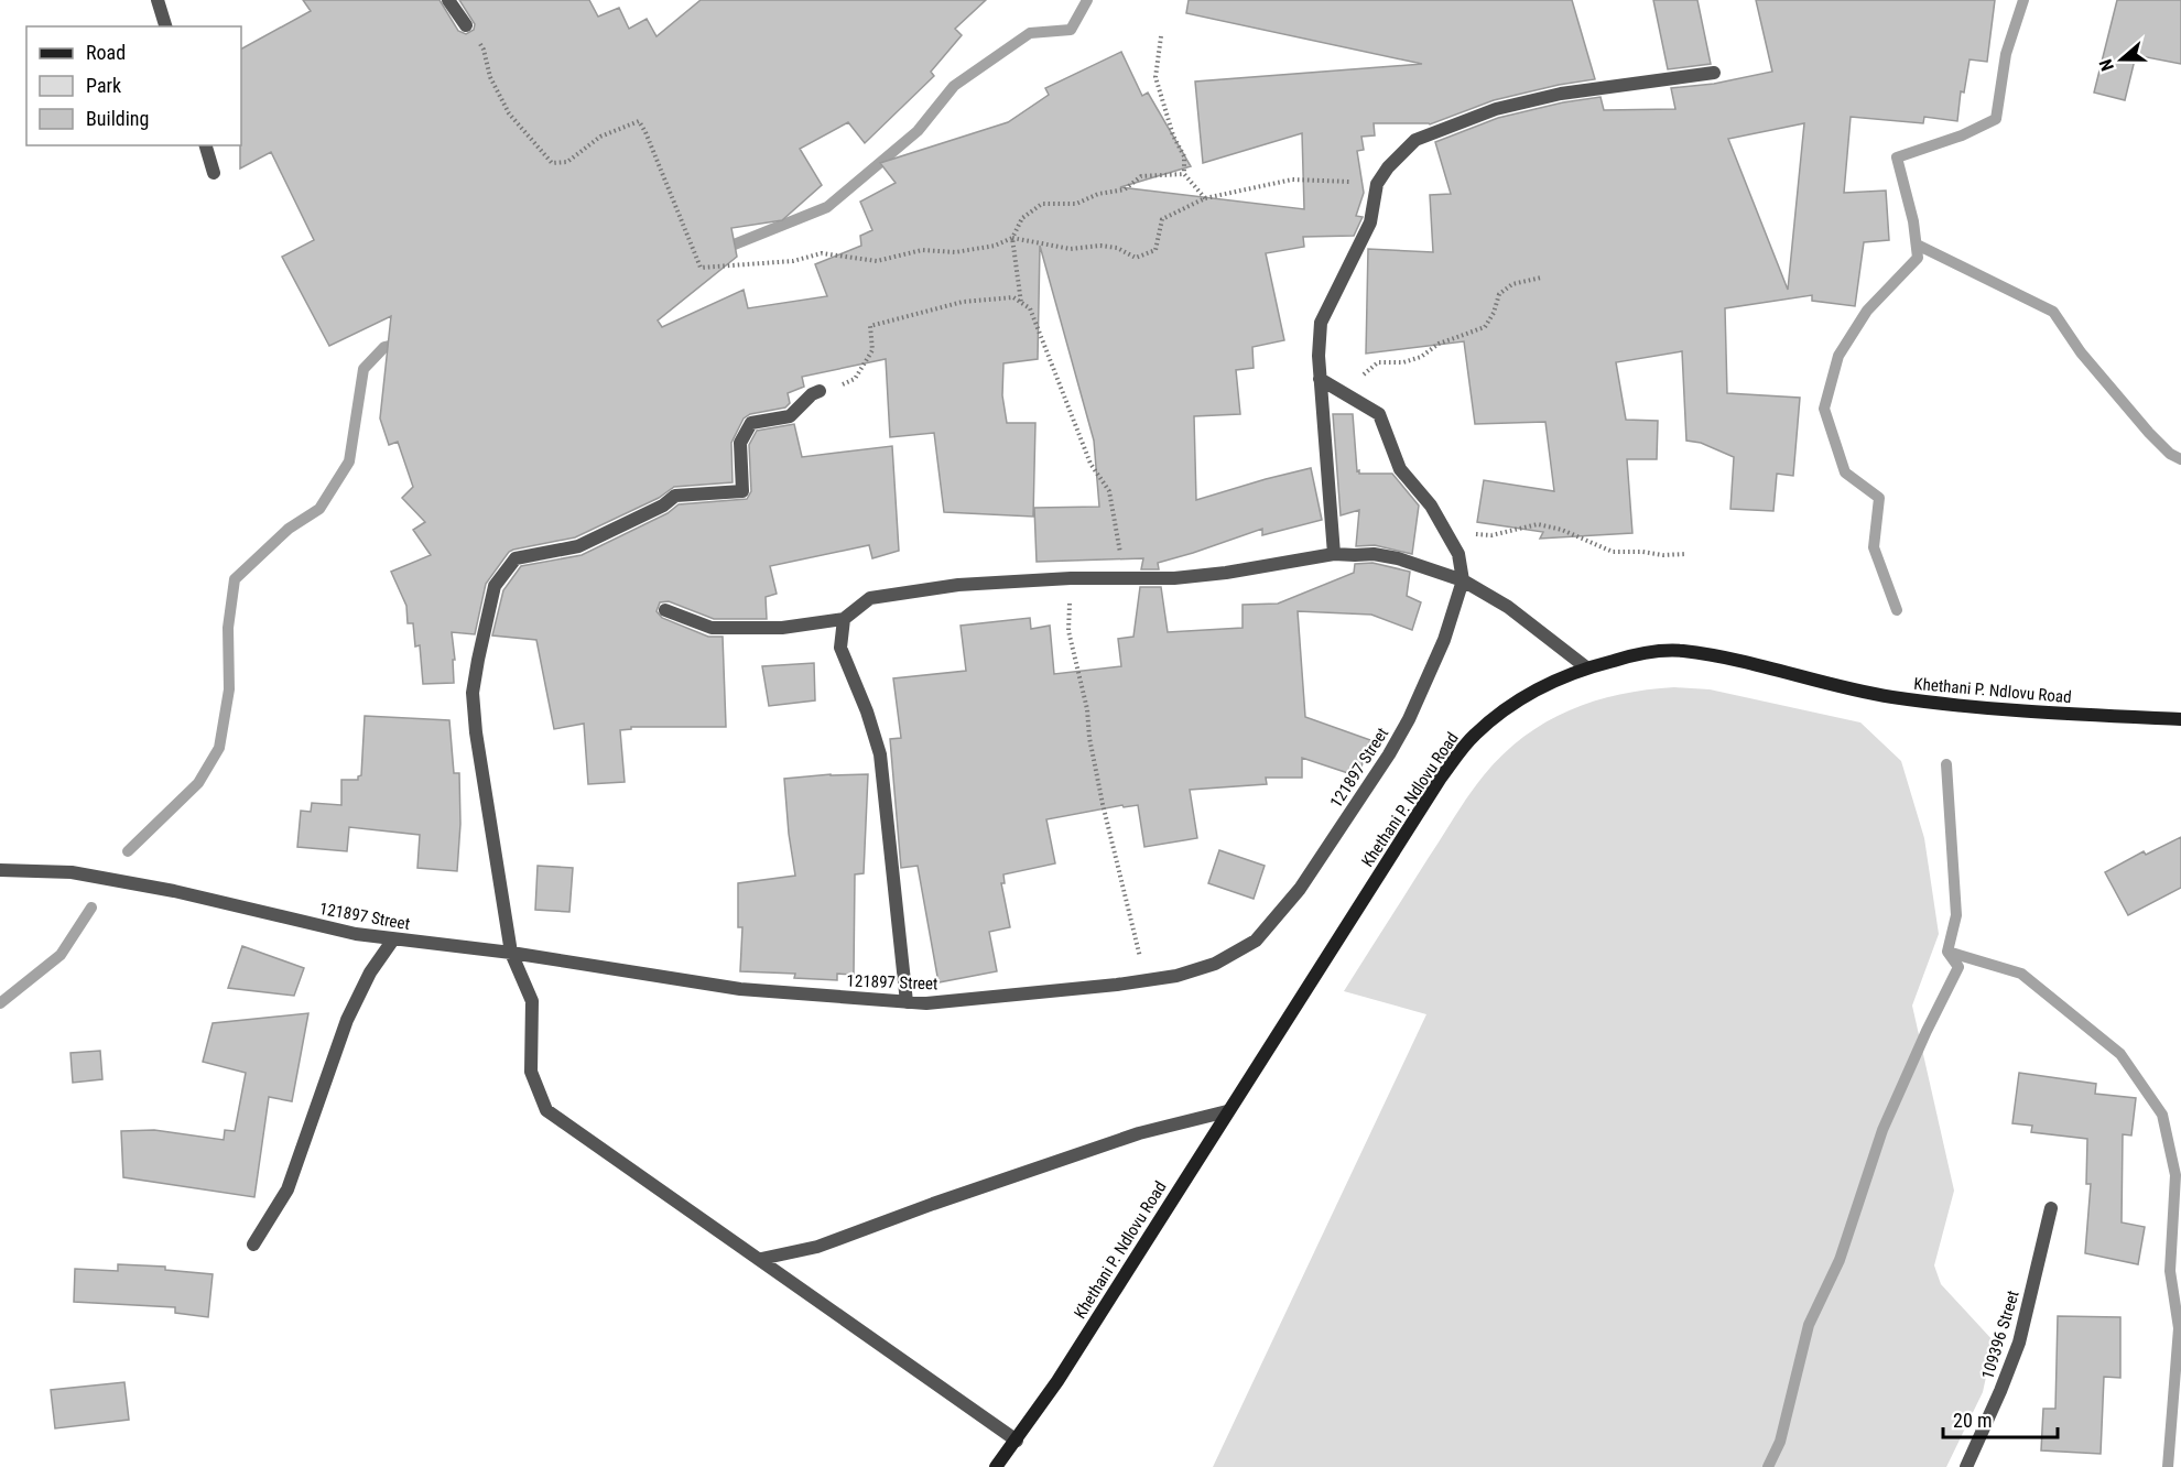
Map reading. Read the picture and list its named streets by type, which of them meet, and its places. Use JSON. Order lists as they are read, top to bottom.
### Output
{
  "streets": {
    "street": ["Khethani P. Ndlovu Road", "121897 Street", "109396 Street"]
  },
  "legend": ["Road", "Park", "Building"],
  "scale_bar": "20 m",
  "north": "left"
}
